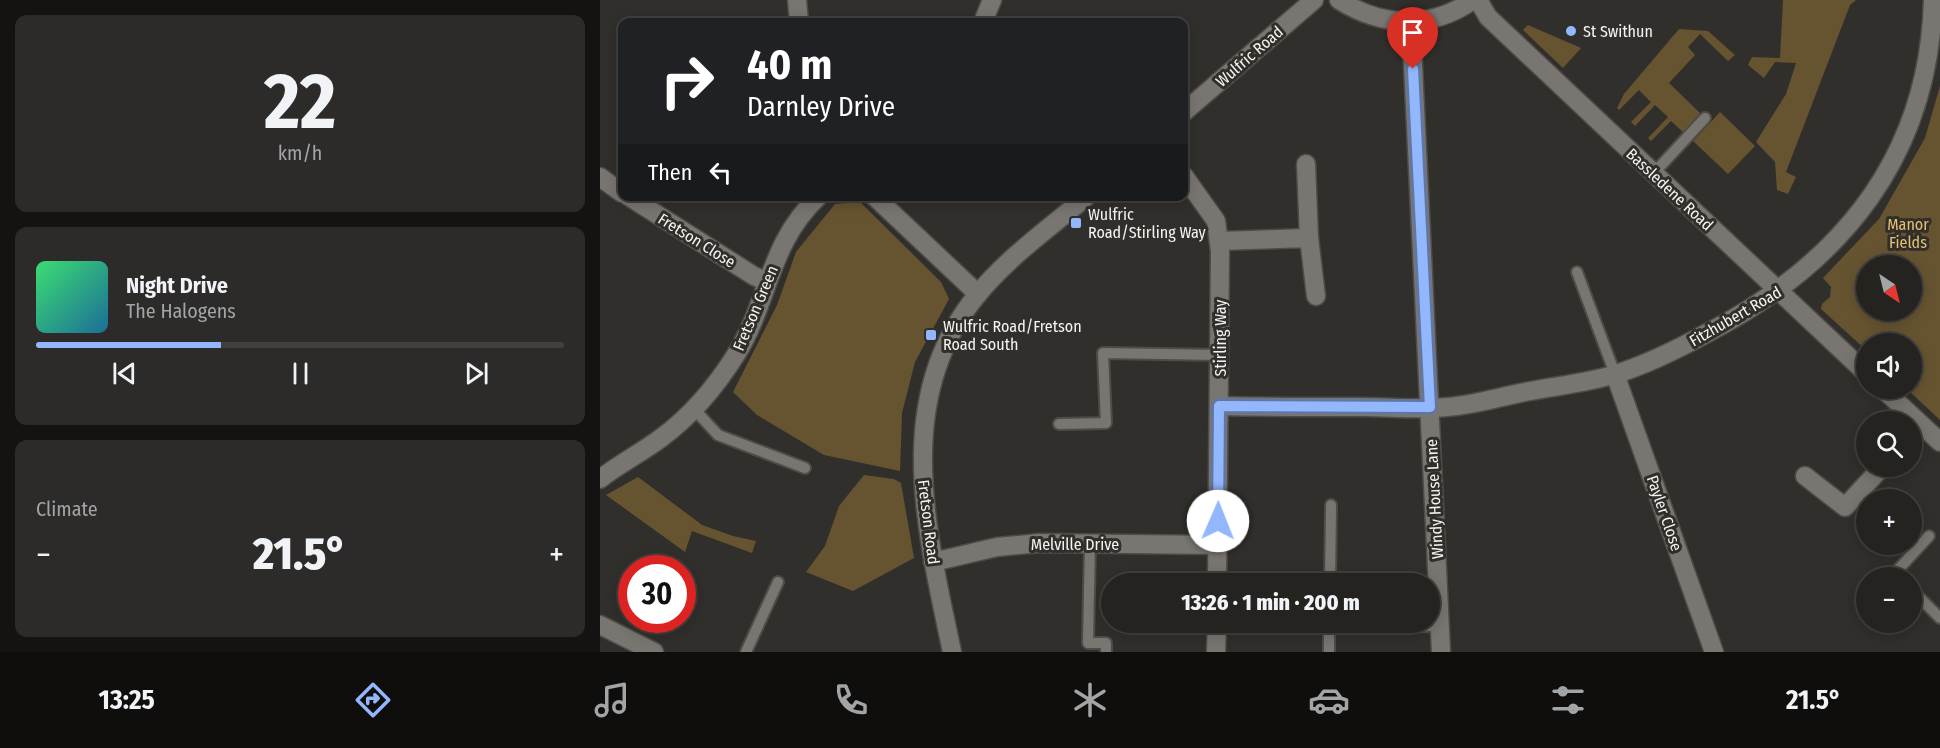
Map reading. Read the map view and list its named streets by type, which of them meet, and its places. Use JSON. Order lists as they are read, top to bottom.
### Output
{
  "streets": {
    "street": [
      "Wulfric Road",
      "Bassledene Road",
      "Fretson Close",
      "Fretson Green",
      "Fitzhubert Road",
      "Stirling Way",
      "Windy House Lane",
      "Payler Close",
      "Fretson Road",
      "Melville Drive"
    ]
  },
  "crossings": [
    ["Bassledene Road", "Fitzhubert Road"],
    ["Fretson Close", "Fretson Green"],
    ["Fitzhubert Road", "Stirling Way"],
    ["Fitzhubert Road", "Windy House Lane"],
    ["Fitzhubert Road", "Payler Close"],
    ["Stirling Way", "Melville Drive"],
    ["Fretson Road", "Melville Drive"]
  ],
  "parks": ["Manor Fields"],
  "places": {
    "other": ["St Swithun"],
    "transit": ["Wulfric Road/Stirling Way", "Wulfric Road/Fretson Road South"]
  },
  "north": "bottom right",
  "page": {
    "tile": [
      ["22", "km/h"],
      "Climate"
    ],
    "turn": ["40 m", "Darnley Drive"],
    "then": "Then",
    "map_buttons": ["+", "−"],
    "song": ["Night Drive", "The Halogens"],
    "heat": ["−", "21.5°", "+"],
    "limit": "30",
    "trip": "13:26 · 1 min · 200 m",
    "tabs": ["13:25", "21.5°"]
  }
}
